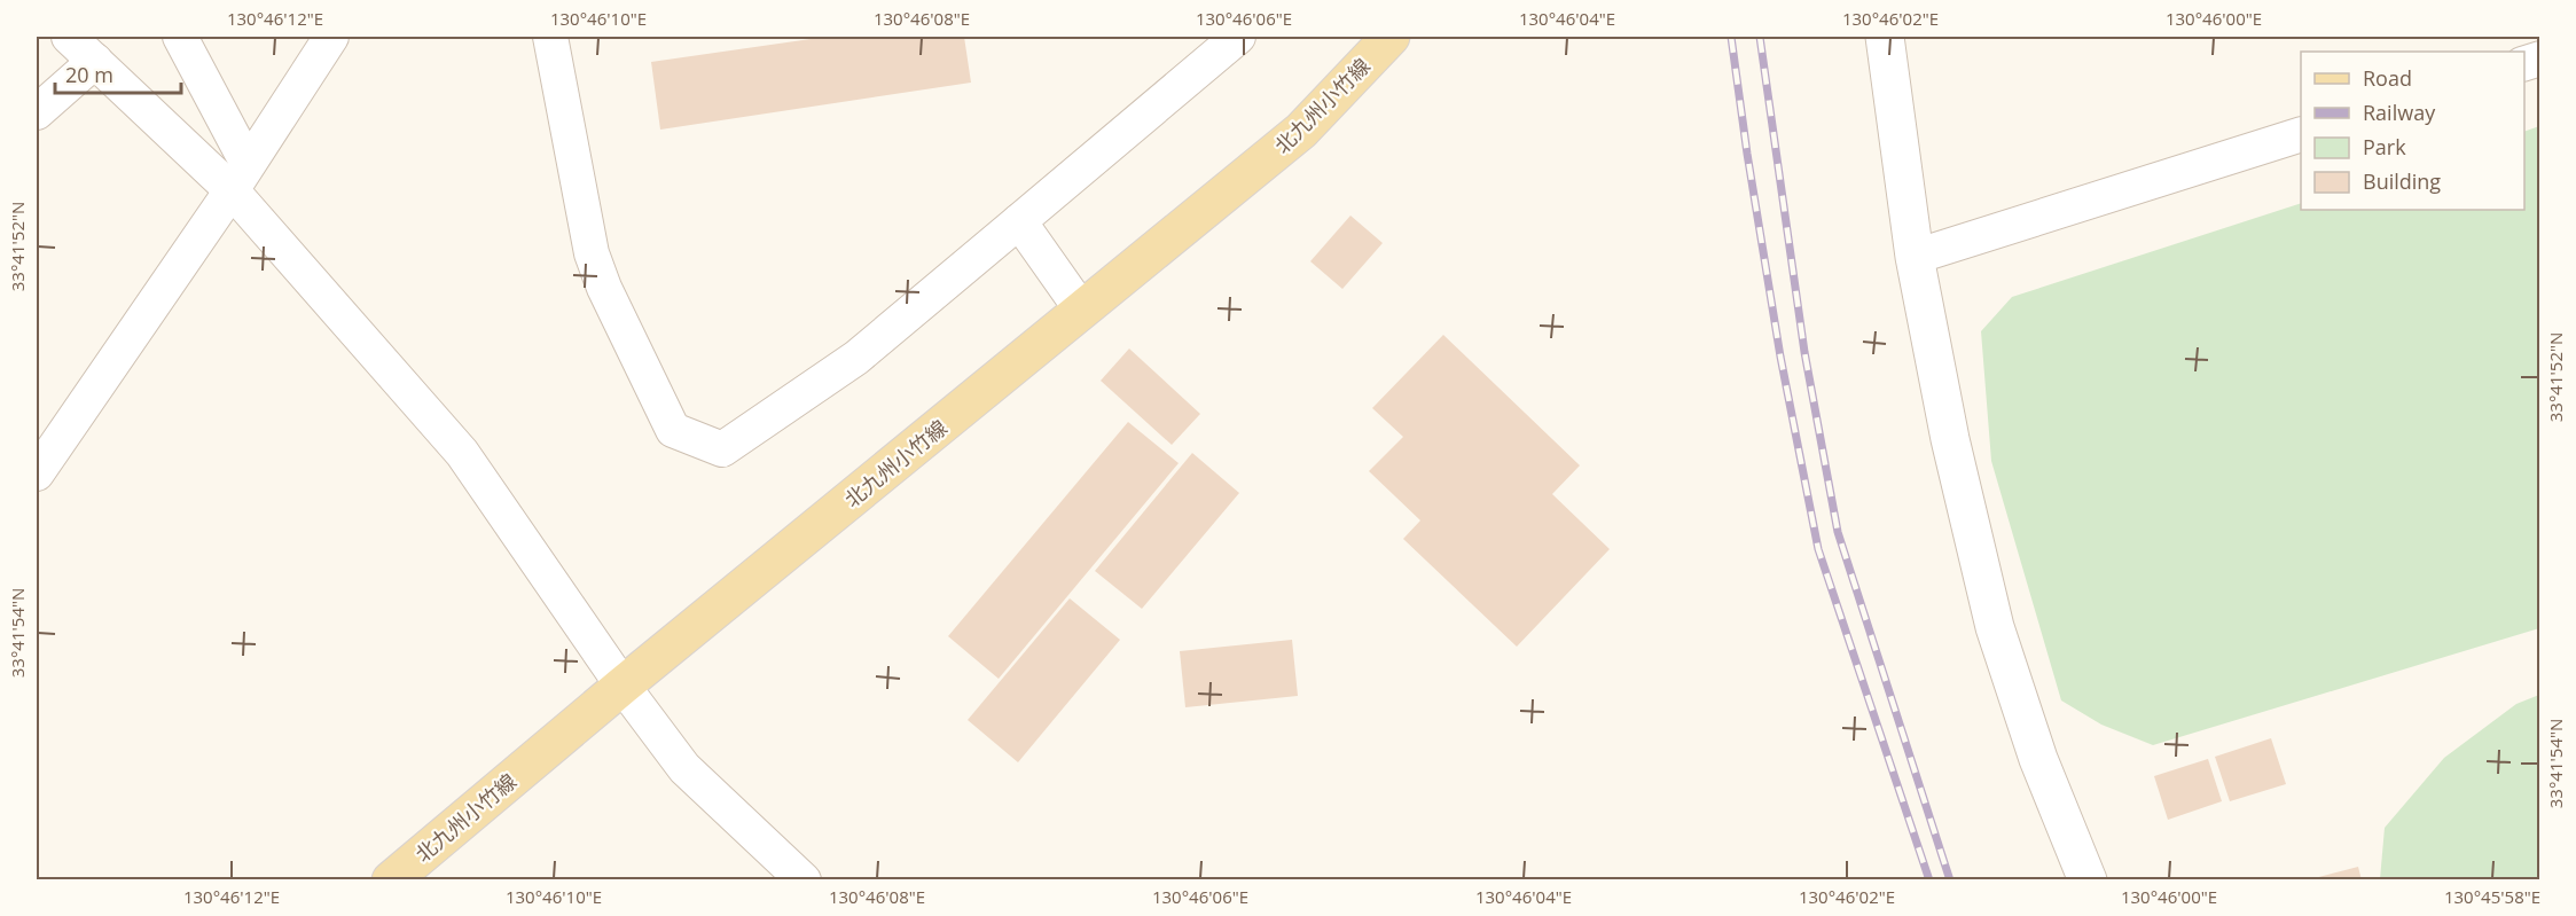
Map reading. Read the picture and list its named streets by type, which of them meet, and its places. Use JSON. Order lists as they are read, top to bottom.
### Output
{
  "streets": {
    "main road": ["北九州小竹線"]
  },
  "legend": [
    "Road",
    "Railway",
    "Park",
    "Building"
  ],
  "scale_bar": "20 m",
  "coordinates": [
    "130°46'12\"E",
    "130°46'10\"E",
    "130°46'08\"E",
    "130°46'06\"E",
    "130°46'04\"E",
    "130°46'02\"E",
    "130°46'00\"E",
    "33°41'52\"N",
    "33°41'54\"N",
    "130°45'58\"E"
  ]
}
